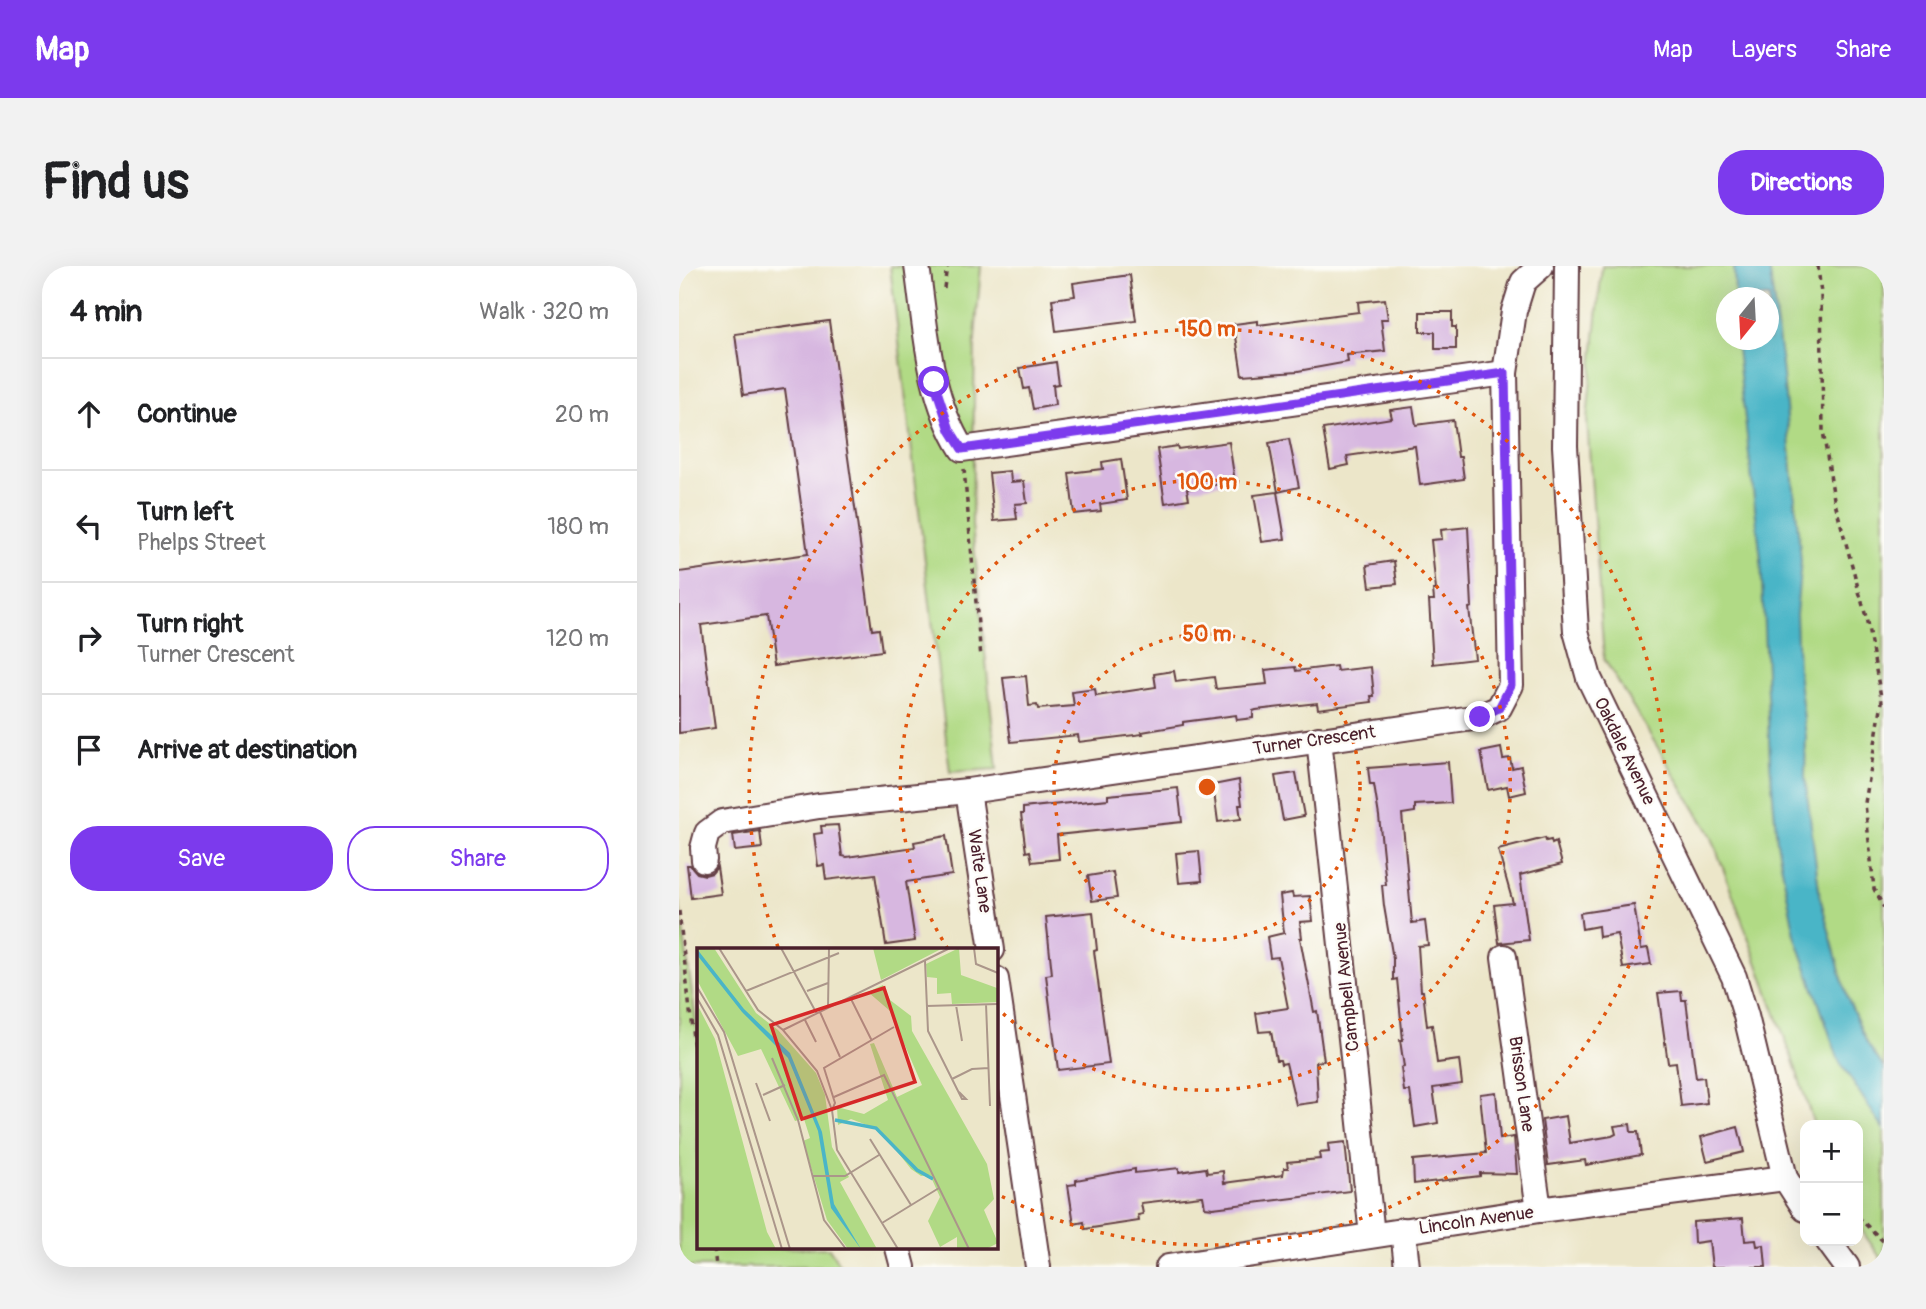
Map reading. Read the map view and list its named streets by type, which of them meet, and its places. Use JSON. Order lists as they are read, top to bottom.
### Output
{
  "streets": {
    "street": [
      "Turner Crescent",
      "Oakdale Avenue",
      "Waite Lane",
      "Campbell Avenue",
      "Brisson Lane",
      "Lincoln Avenue"
    ]
  },
  "crossings": [
    ["Turner Crescent", "Waite Lane"],
    ["Turner Crescent", "Campbell Avenue"],
    ["Oakdale Avenue", "Lincoln Avenue"],
    ["Campbell Avenue", "Lincoln Avenue"],
    ["Brisson Lane", "Lincoln Avenue"]
  ],
  "north": "bottom",
  "page": {
    "header": "Map",
    "nav": ["Map", "Layers", "Share"],
    "buttons": [
      "Directions",
      ["Save", "Share"]
    ],
    "title": "Find us",
    "heading": ["4 min", "Walk · 320 m"],
    "list": [
      ["Continue", "20 m"],
      ["Turn left", "Phelps Street", "180 m"],
      ["Turn right", "Turner Crescent", "120 m"],
      "Arrive at destination"
    ],
    "map_buttons": ["+", "−"]
  },
  "rings": ["150 m", "100 m", "50 m"]
}
